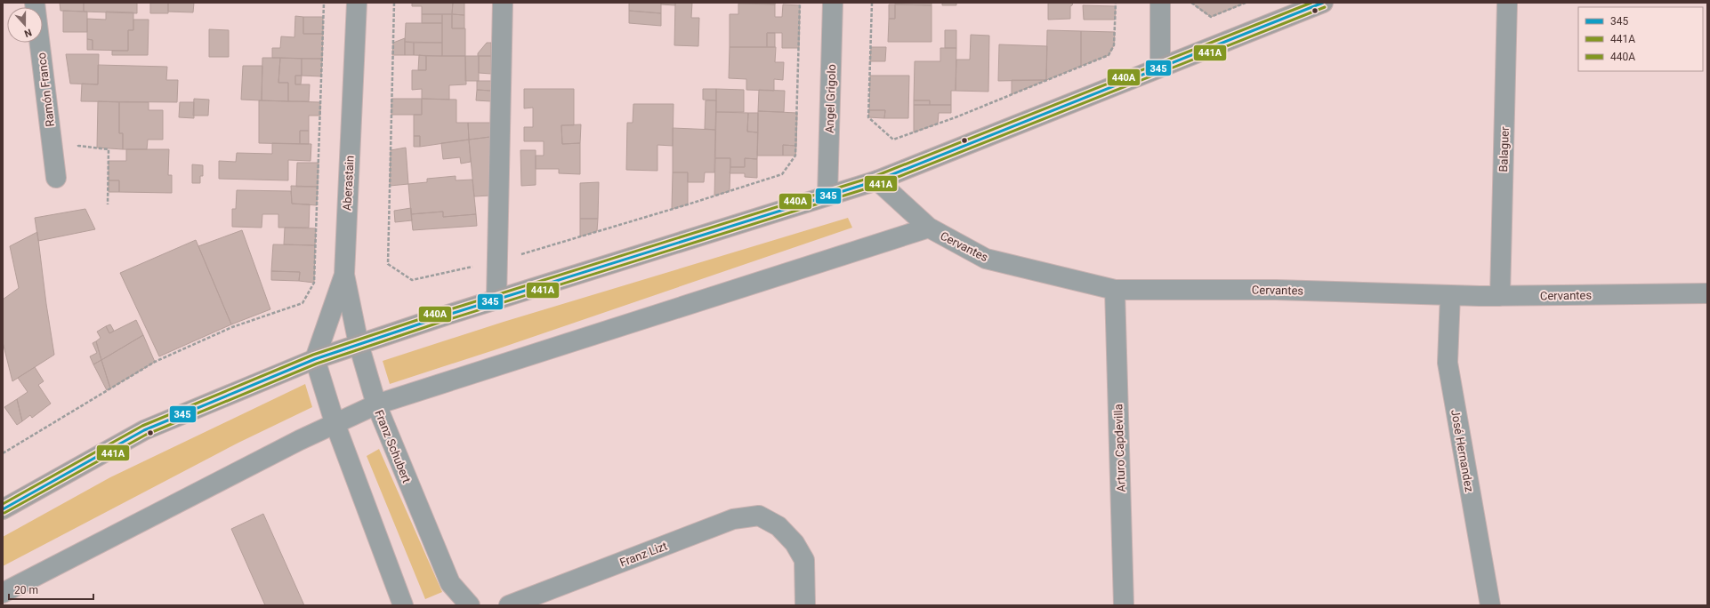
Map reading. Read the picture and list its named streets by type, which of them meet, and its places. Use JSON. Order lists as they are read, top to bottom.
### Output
{
  "streets": {
    "street": [
      "Ramón Franco",
      "Angel Grigolo",
      "Balaguer",
      "Aberastain",
      "Cervantes",
      "Franz Schubert",
      "Arturo Capdevilla",
      "José Hernandez",
      "Franz Lizt"
    ]
  },
  "crossings": [
    ["Balaguer", "Cervantes"],
    ["Aberastain", "Franz Schubert"],
    ["Cervantes", "Arturo Capdevilla"],
    ["Cervantes", "José Hernandez"]
  ],
  "lines": ["transit line 345", "transit line 440A", "transit line 441A"],
  "legend": ["345", "441A", "440A"],
  "scale_bar": "20 m",
  "north": "bottom"
}
